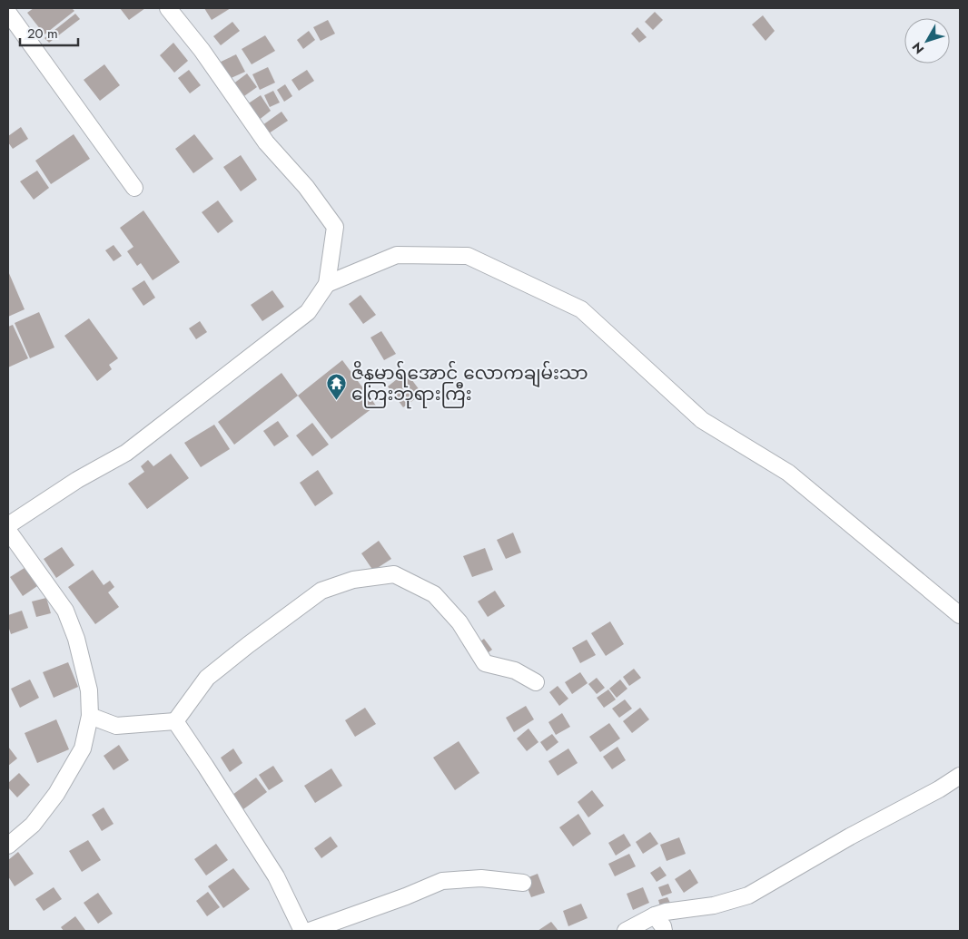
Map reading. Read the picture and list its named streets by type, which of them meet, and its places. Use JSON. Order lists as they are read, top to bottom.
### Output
{
  "places": {
    "temple": ["ဇိနမာရ်အောင် လောကချမ်းသာ ကြေးဘုရားကြီး"]
  },
  "scale_bar": "20 m",
  "north": "bottom left"
}
